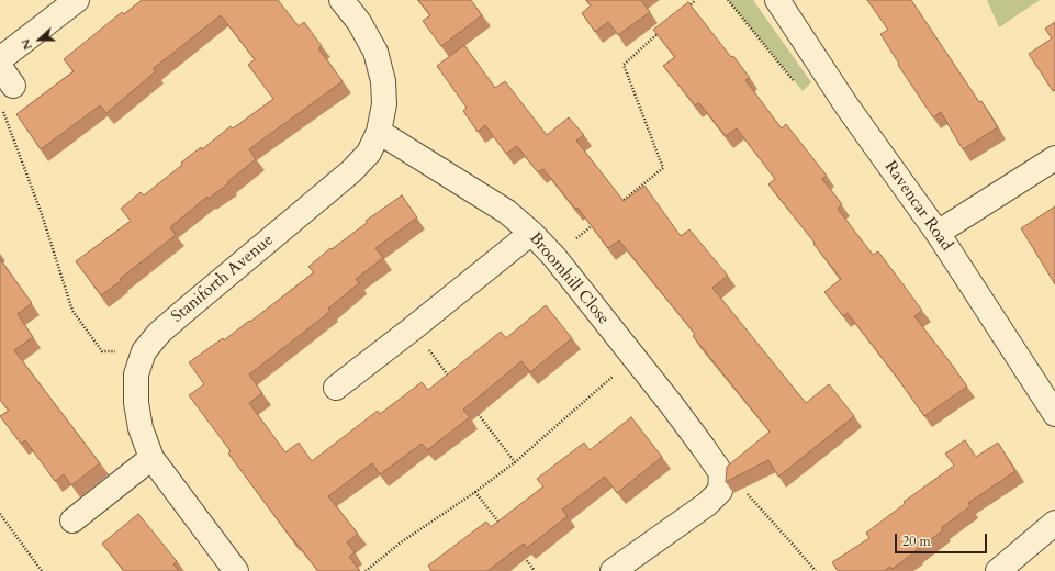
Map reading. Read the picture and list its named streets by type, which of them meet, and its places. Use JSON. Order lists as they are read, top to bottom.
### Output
{
  "streets": {
    "street": ["Ravencar Road", "Staniforth Avenue", "Broomhill Close"]
  },
  "crossings": [
    ["Staniforth Avenue", "Broomhill Close"]
  ],
  "scale_bar": "20 m",
  "north": "left"
}
